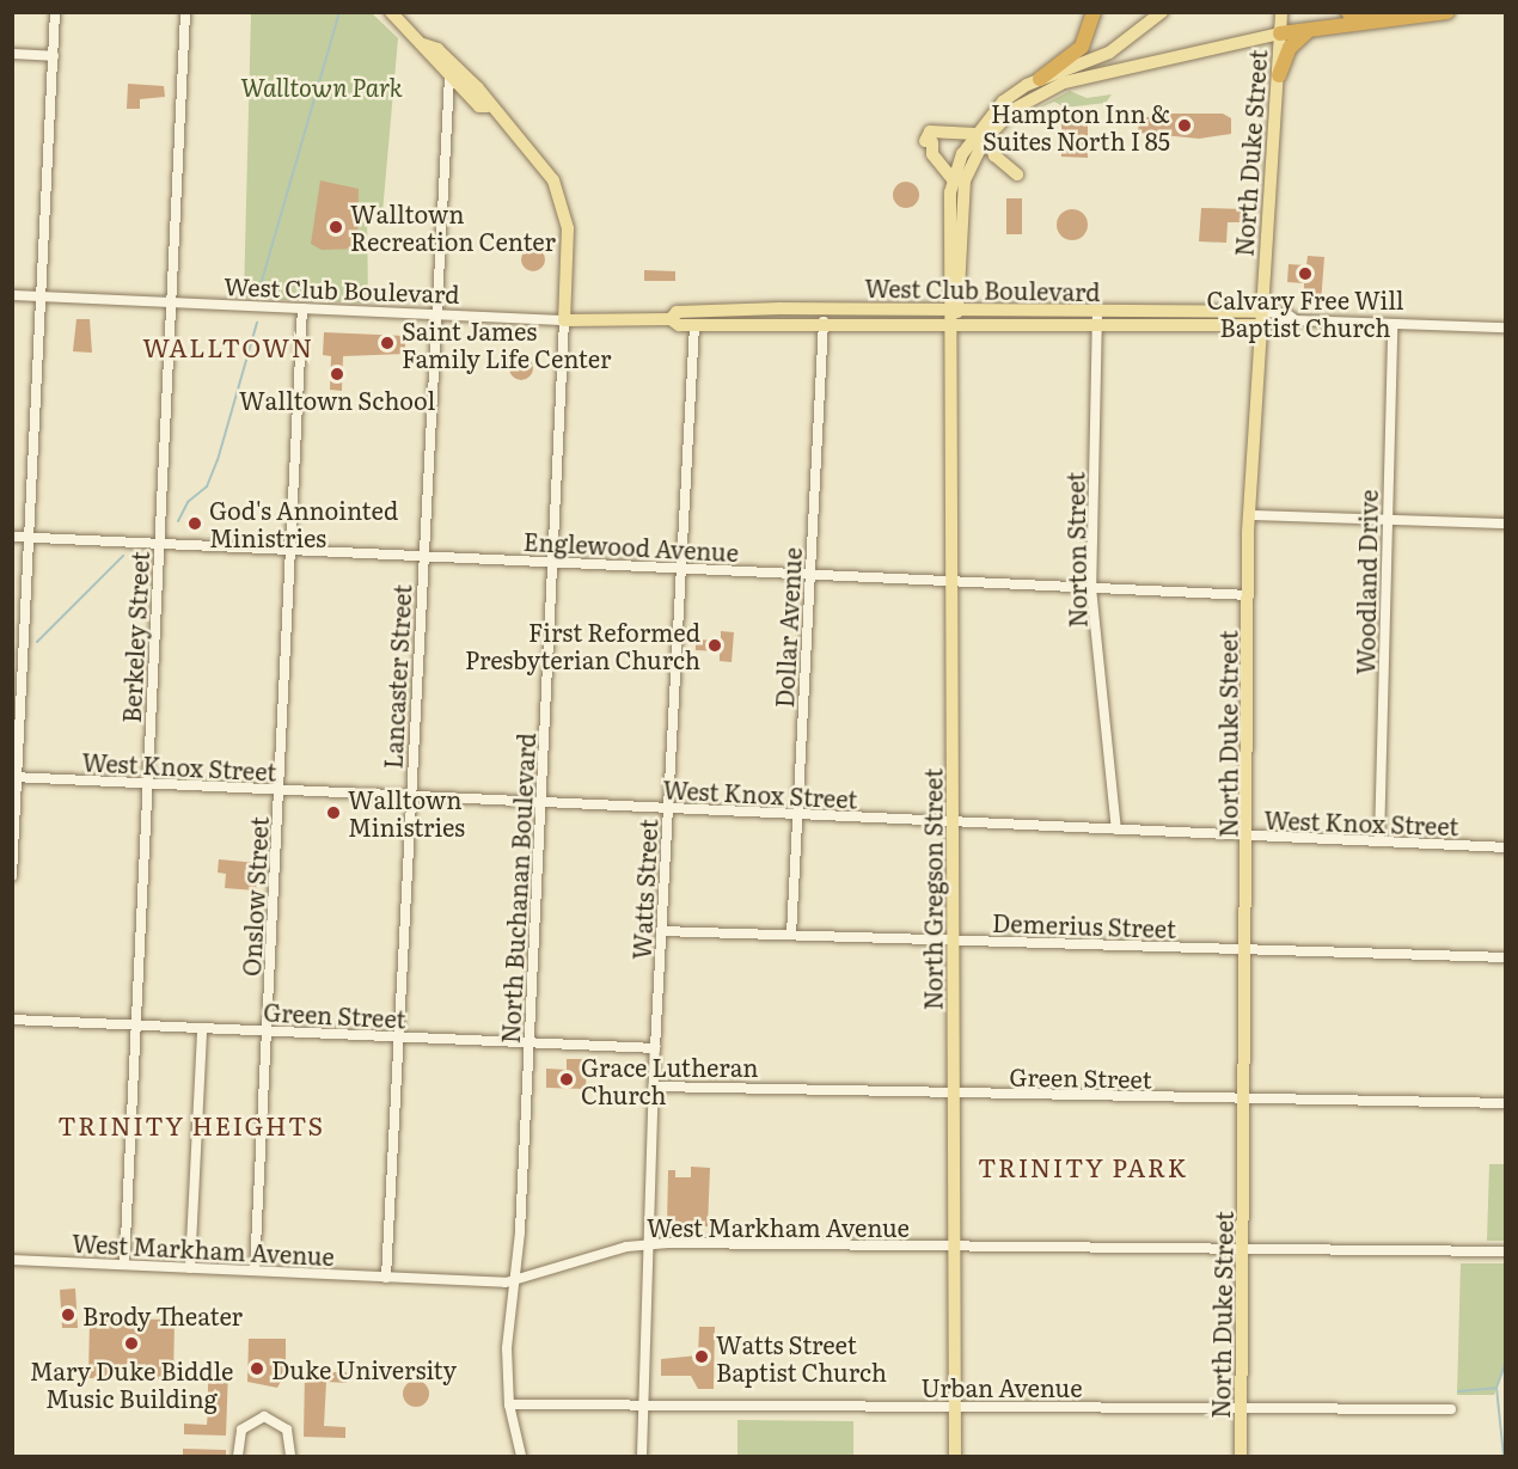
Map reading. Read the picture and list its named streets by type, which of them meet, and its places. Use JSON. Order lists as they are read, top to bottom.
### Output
{
  "streets": {
    "main road": ["North Duke Street", "West Club Boulevard", "North Gregson Street"],
    "street": [
      "Englewood Avenue",
      "Norton Street",
      "Woodland Drive",
      "Dollar Avenue",
      "Berkeley Street",
      "Lancaster Street",
      "West Knox Street",
      "North Buchanan Boulevard",
      "Watts Street",
      "Onslow Street",
      "Demerius Street",
      "Green Street",
      "West Markham Avenue",
      "Urban Avenue"
    ]
  },
  "crossings": [
    ["North Duke Street", "West Club Boulevard"],
    ["North Duke Street", "Englewood Avenue"],
    ["North Duke Street", "West Knox Street"],
    ["North Duke Street", "North Gregson Street"],
    ["North Duke Street", "Demerius Street"],
    ["North Duke Street", "Green Street"],
    ["North Duke Street", "West Markham Avenue"],
    ["North Duke Street", "Urban Avenue"],
    ["West Club Boulevard", "Norton Street"],
    ["West Club Boulevard", "Woodland Drive"],
    ["West Club Boulevard", "Dollar Avenue"],
    ["West Club Boulevard", "Berkeley Street"],
    ["West Club Boulevard", "Lancaster Street"],
    ["West Club Boulevard", "North Buchanan Boulevard"],
    ["West Club Boulevard", "Watts Street"],
    ["West Club Boulevard", "North Gregson Street"],
    ["West Club Boulevard", "Onslow Street"],
    ["Englewood Avenue", "Norton Street"],
    ["Englewood Avenue", "Dollar Avenue"],
    ["Englewood Avenue", "Berkeley Street"],
    ["Englewood Avenue", "Lancaster Street"],
    ["Englewood Avenue", "North Buchanan Boulevard"],
    ["Englewood Avenue", "Watts Street"],
    ["Englewood Avenue", "North Gregson Street"],
    ["Englewood Avenue", "Onslow Street"],
    ["Norton Street", "West Knox Street"],
    ["Woodland Drive", "West Knox Street"],
    ["Dollar Avenue", "West Knox Street"],
    ["Dollar Avenue", "Demerius Street"],
    ["Berkeley Street", "West Knox Street"],
    ["Berkeley Street", "Green Street"],
    ["Berkeley Street", "West Markham Avenue"],
    ["Lancaster Street", "West Knox Street"],
    ["Lancaster Street", "Green Street"],
    ["Lancaster Street", "West Markham Avenue"],
    ["West Knox Street", "North Buchanan Boulevard"],
    ["West Knox Street", "Watts Street"],
    ["West Knox Street", "North Gregson Street"],
    ["West Knox Street", "Onslow Street"],
    ["North Buchanan Boulevard", "Green Street"],
    ["North Buchanan Boulevard", "West Markham Avenue"],
    ["North Buchanan Boulevard", "Urban Avenue"],
    ["Watts Street", "Demerius Street"],
    ["Watts Street", "Green Street"],
    ["Watts Street", "West Markham Avenue"],
    ["Watts Street", "Urban Avenue"],
    ["North Gregson Street", "Demerius Street"],
    ["North Gregson Street", "Green Street"],
    ["North Gregson Street", "West Markham Avenue"],
    ["North Gregson Street", "Urban Avenue"],
    ["Onslow Street", "Green Street"],
    ["Onslow Street", "West Markham Avenue"]
  ],
  "districts": ["WALLTOWN", "TRINITY HEIGHTS", "TRINITY PARK"],
  "parks": ["Walltown Park"],
  "places": [
    "Hampton Inn & Suites North I 85",
    "Walltown Recreation Center",
    "Calvary Free Will Baptist Church",
    "Saint James Family Life Center",
    "Walltown School",
    "God's Annointed Ministries",
    "First Reformed Presbyterian Church",
    "Walltown Ministries",
    "Grace Lutheran Church",
    "Brody Theater",
    "Mary Duke Biddle Music Building",
    "Watts Street Baptist Church",
    "Duke University"
  ]
}
